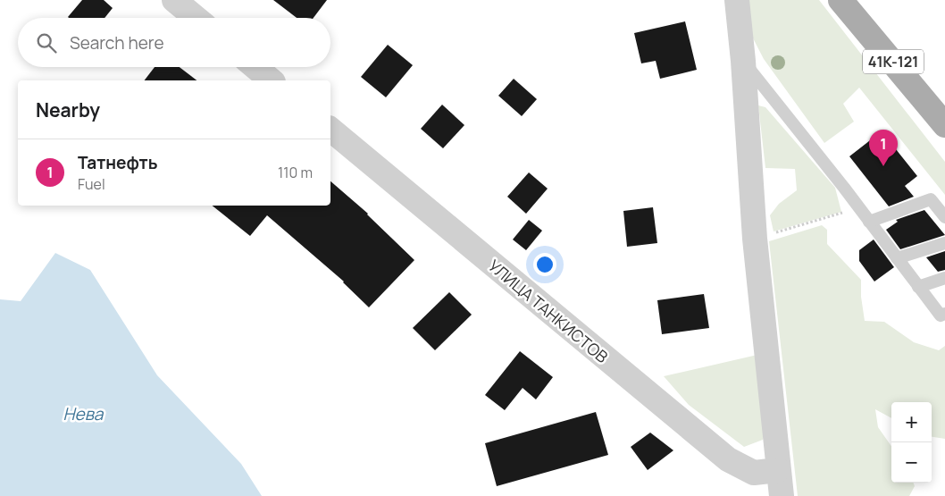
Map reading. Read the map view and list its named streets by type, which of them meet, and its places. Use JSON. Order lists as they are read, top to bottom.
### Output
{
  "streets": {
    "main road": ["41К-121"],
    "street": ["УЛИЦА ТАНКИСТОВ"]
  },
  "water": ["Нева"],
  "page": {
    "search": "Search here",
    "heading": "Nearby",
    "pins": "1",
    "list": [
      {
        "mark": "1",
        "name": "Татнефть",
        "note": "Fuel",
        "value": "110 m"
      }
    ],
    "map_buttons": ["+", "−"]
  }
}
